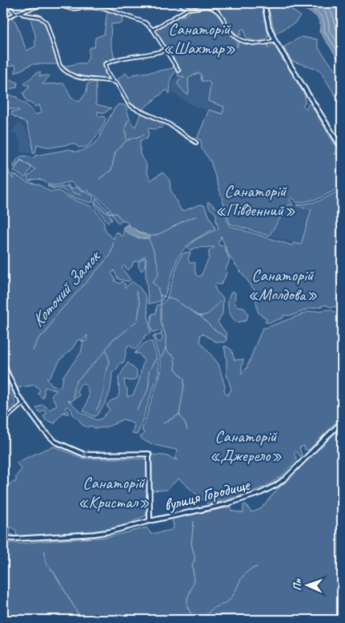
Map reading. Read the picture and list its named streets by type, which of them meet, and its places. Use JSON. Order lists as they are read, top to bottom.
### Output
{
  "streets": {
    "street": ["вулиця Городище"]
  },
  "water": ["Коточий Замок"],
  "parks": [
    "Санаторій «Шахтар»",
    "Санаторій «Південний»",
    "Санаторій «Молдова»",
    "Санаторій «Джерело»",
    "Санаторій «Кристал»"
  ],
  "north": "left"
}
